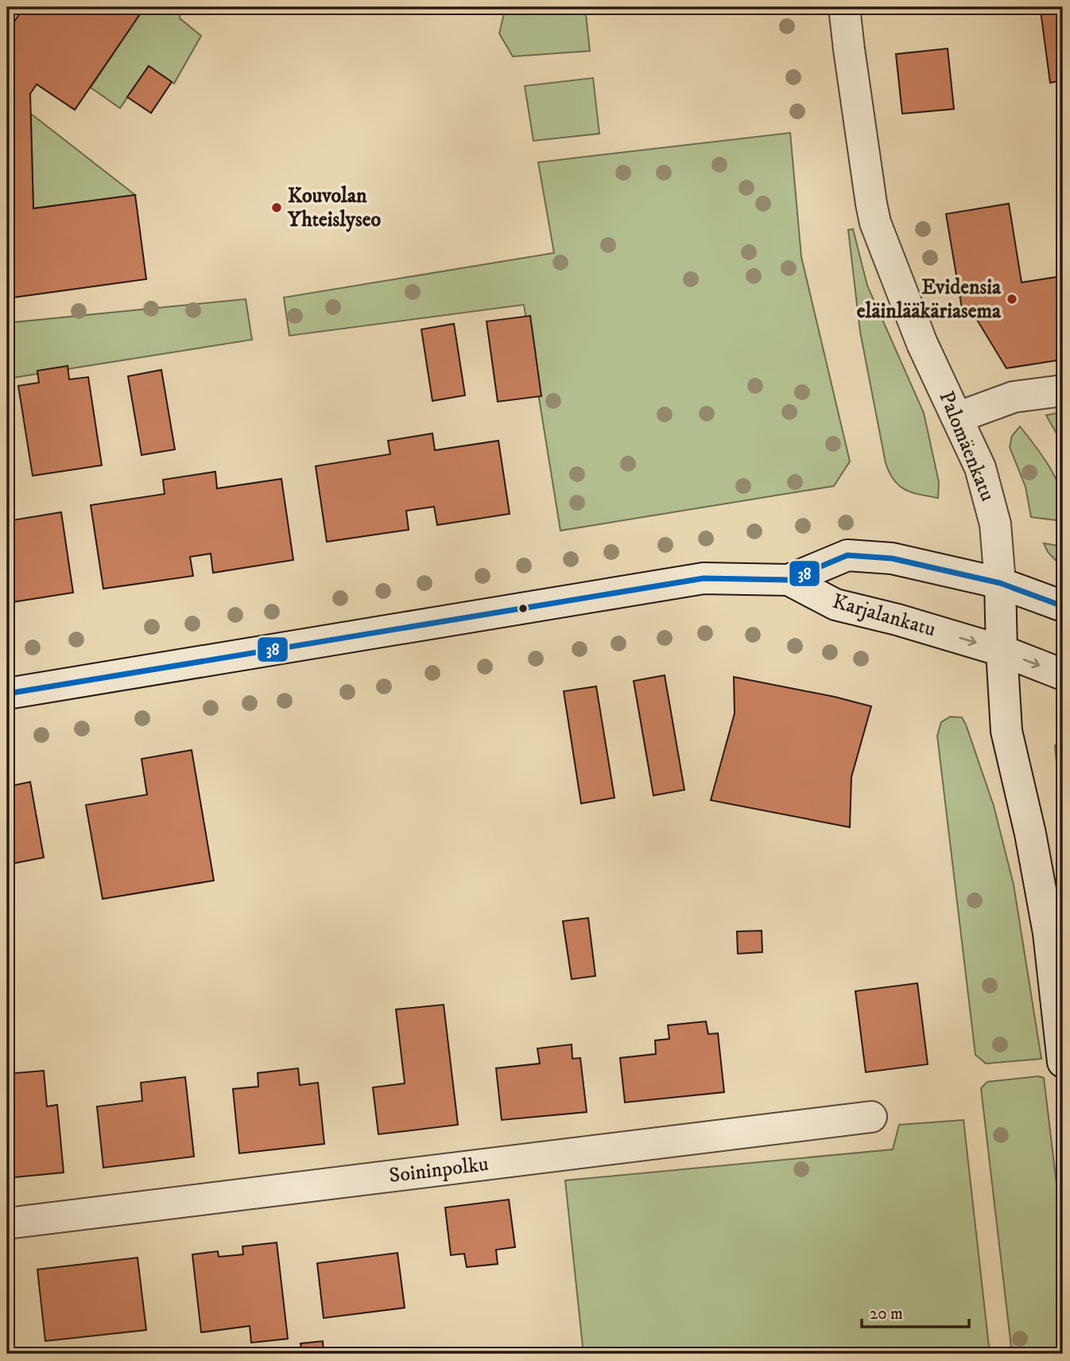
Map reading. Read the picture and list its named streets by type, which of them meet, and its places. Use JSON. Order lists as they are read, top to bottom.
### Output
{
  "streets": {
    "street": ["Palomäenkatu", "Karjalankatu", "Soininpolku"]
  },
  "crossings": [
    ["Palomäenkatu", "Karjalankatu"]
  ],
  "places": ["Kouvolan Yhteislyseo", "Evidensia eläinlääkäriasema"],
  "lines": ["transit line 38"],
  "scale_bar": "20 m"
}
